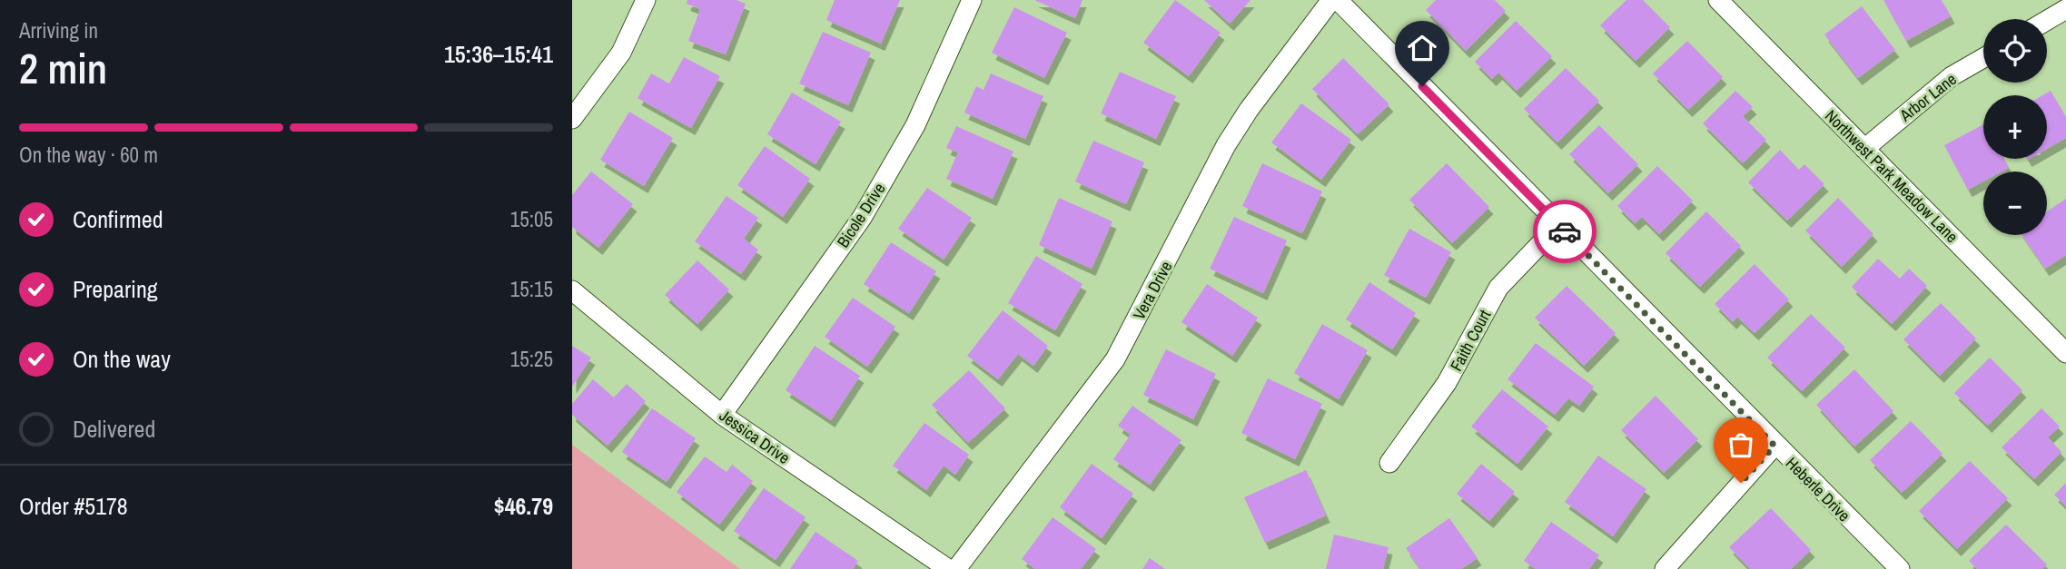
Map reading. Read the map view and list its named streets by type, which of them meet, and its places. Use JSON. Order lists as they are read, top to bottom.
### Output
{
  "streets": {
    "street": [
      "Arbor Lane",
      "Northwest Park Meadow Lane",
      "Bicole Drive",
      "Vera Drive",
      "Faith Court",
      "Jessica Drive",
      "Heberle Drive"
    ]
  },
  "crossings": [
    ["Arbor Lane", "Northwest Park Meadow Lane"],
    ["Bicole Drive", "Jessica Drive"],
    ["Faith Court", "Heberle Drive"]
  ],
  "page": {
    "heading": ["2 min", "Arriving in", "15:36–15:41"],
    "panel": ["Order #5178", "$46.79"],
    "map_buttons": ["+", "−"],
    "bar": "On the way · 60 m",
    "list": [
      ["Confirmed", "15:05"],
      ["Preparing", "15:15"],
      ["On the way", "15:25"],
      "Delivered"
    ]
  }
}
